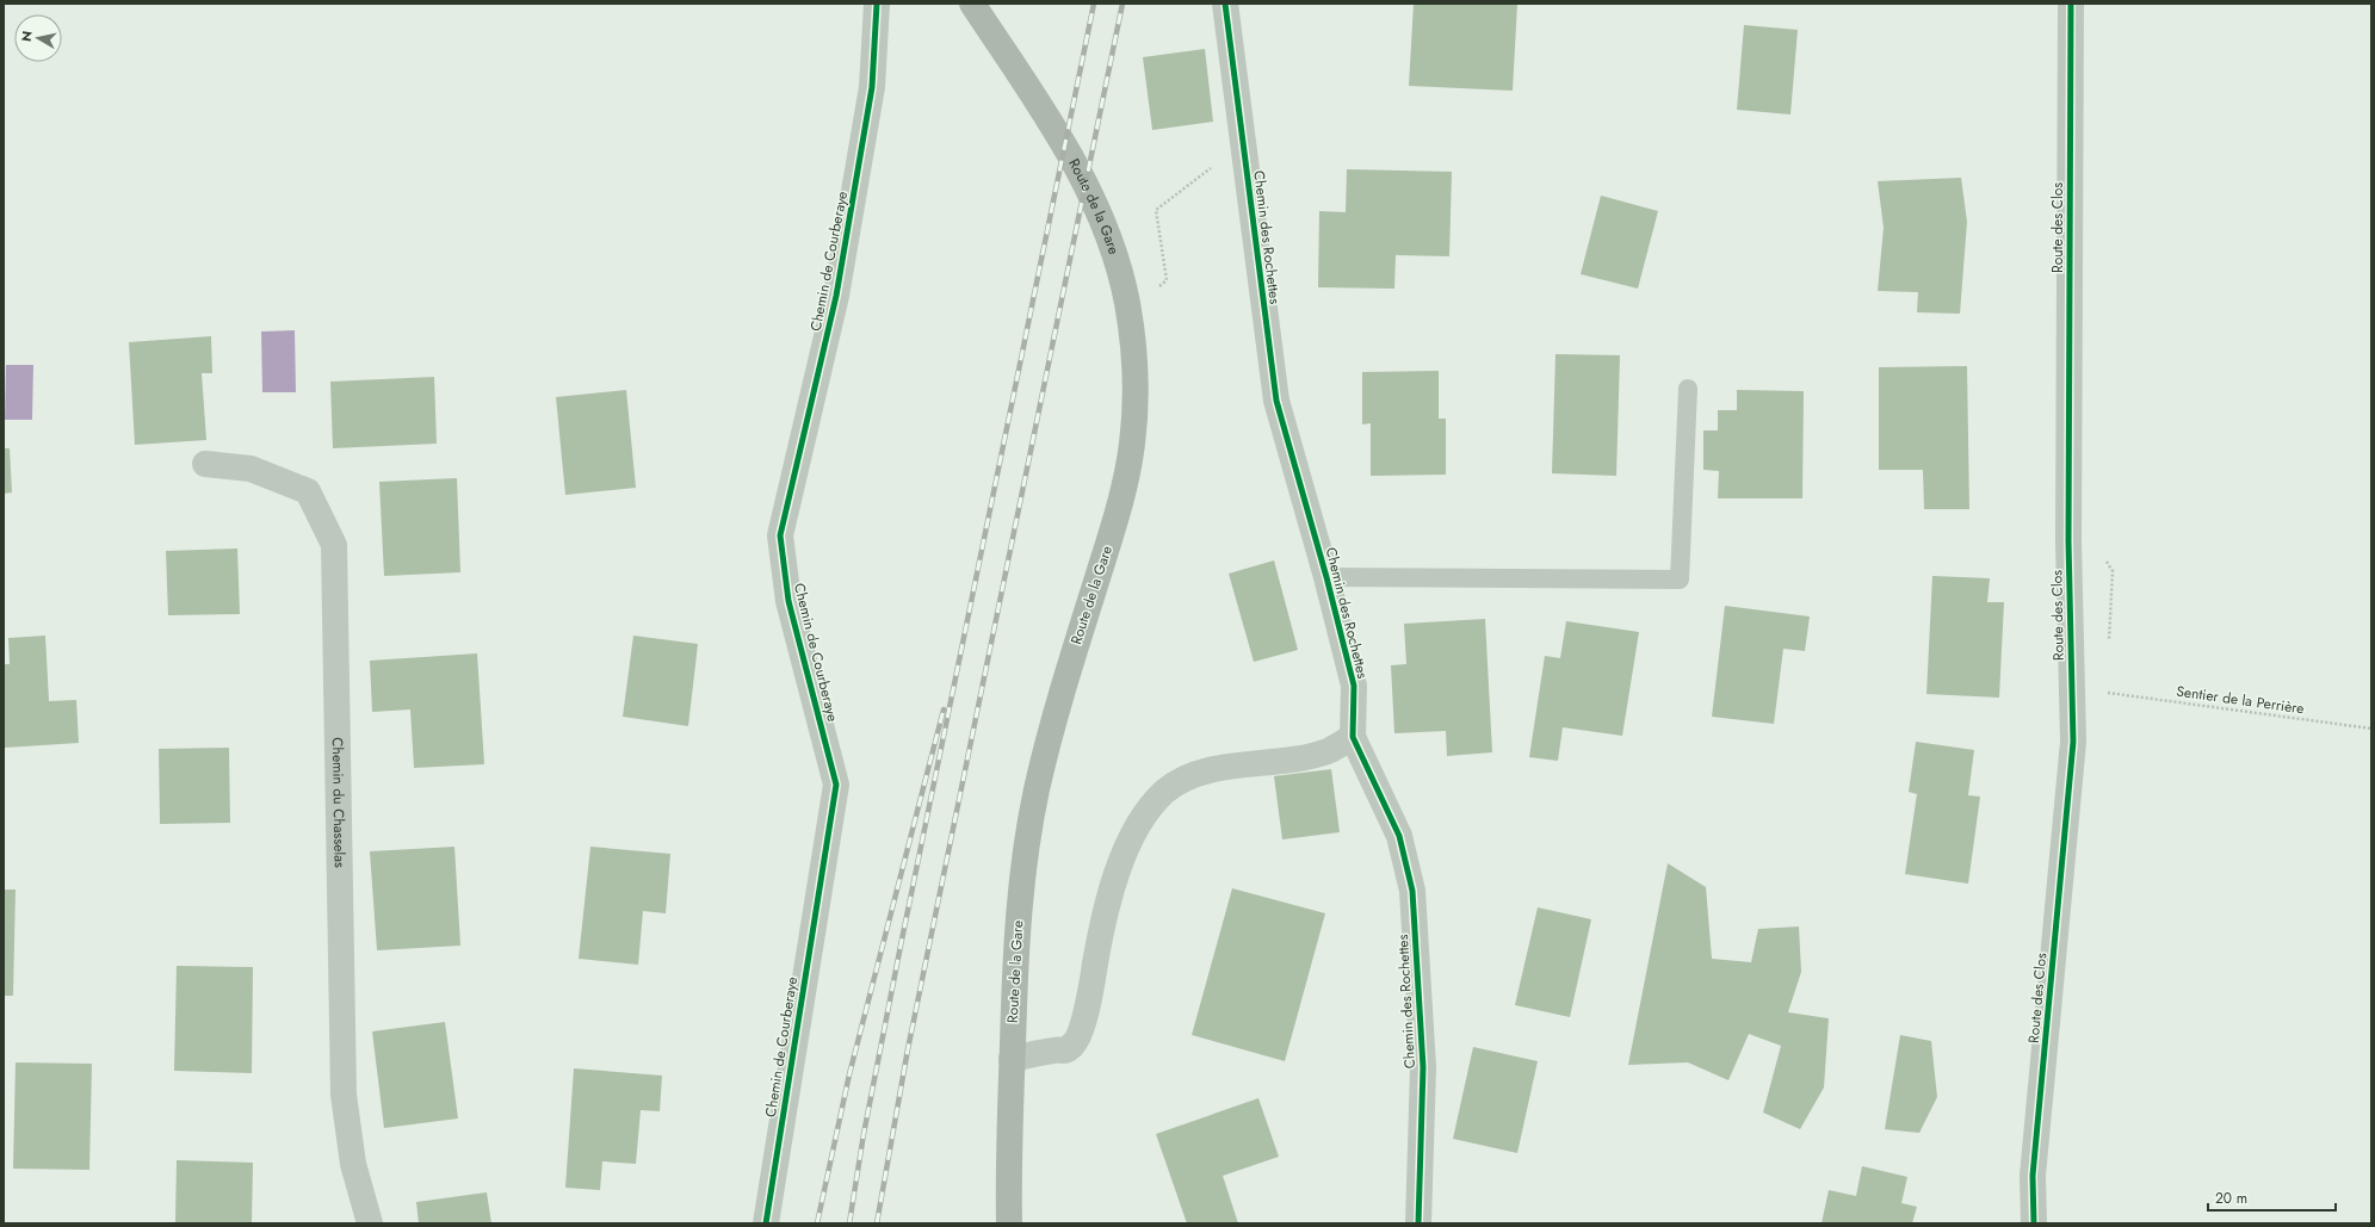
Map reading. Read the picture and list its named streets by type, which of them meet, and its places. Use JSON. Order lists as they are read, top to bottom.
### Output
{
  "streets": {
    "main road": ["Route de la Gare"],
    "street": [
      "Route des Clos",
      "Chemin des Rochettes",
      "Chemin de Courberaye",
      "Chemin du Chasselas"
    ],
    "path": ["Sentier de la Perrière"]
  },
  "scale_bar": "20 m",
  "north": "left"
}
